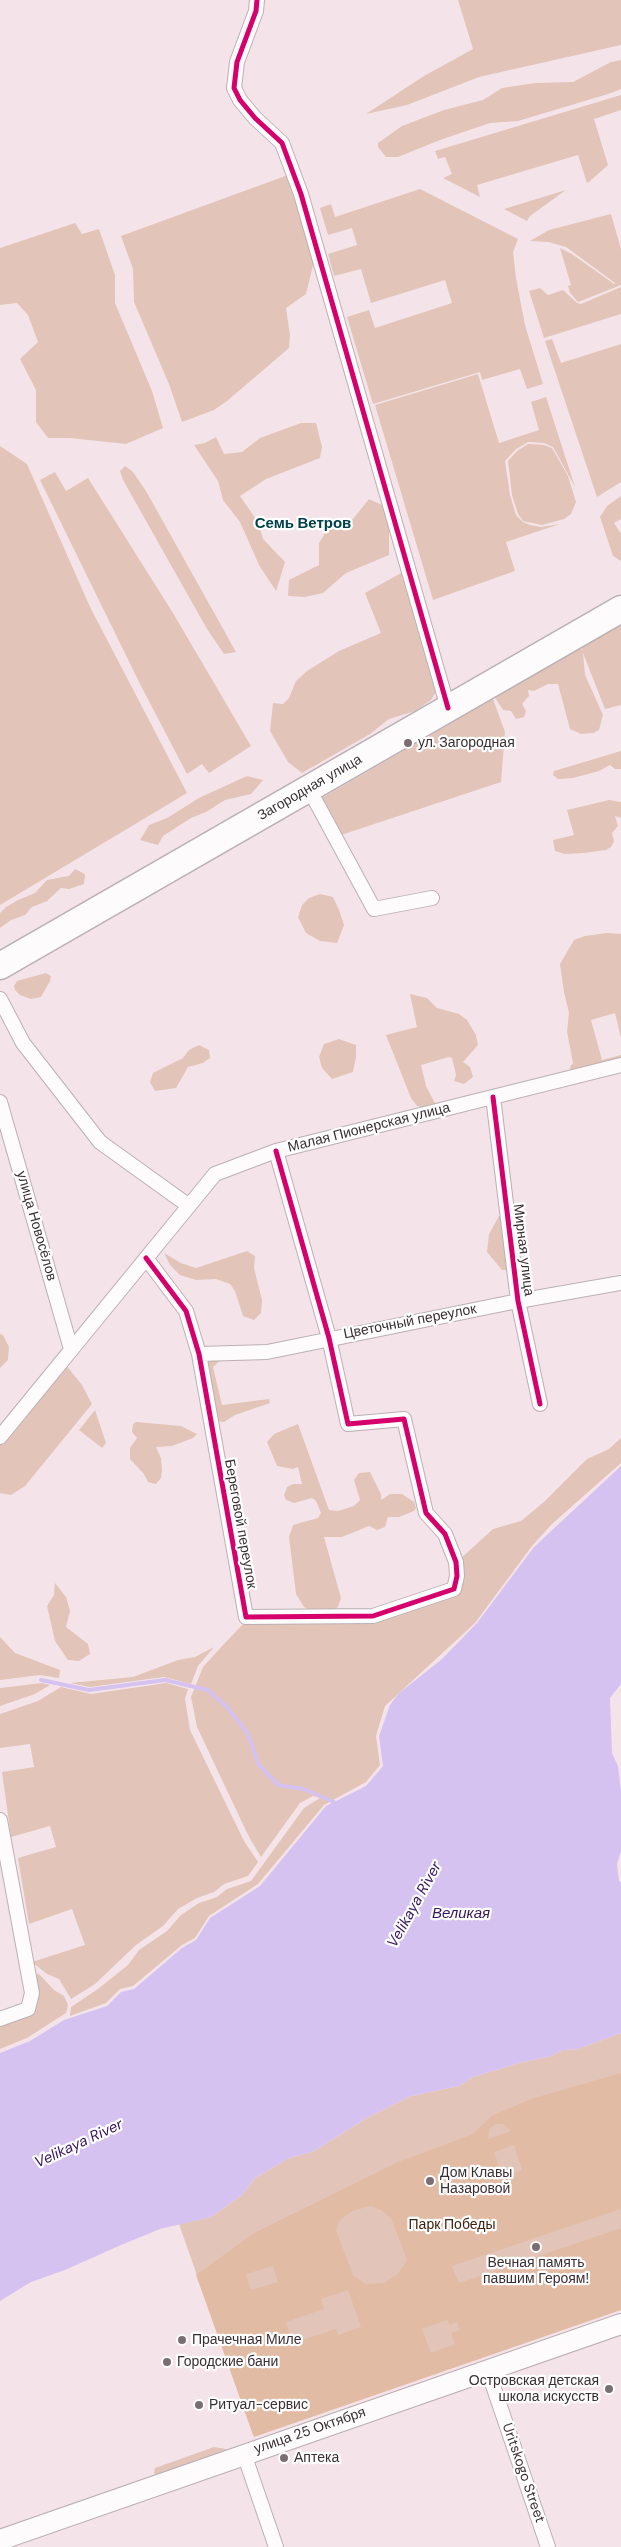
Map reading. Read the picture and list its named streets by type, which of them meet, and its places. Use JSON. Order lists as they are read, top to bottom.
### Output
{
  "streets": {
    "highway": ["Загородная улица"],
    "main road": ["улица 25 Октября"],
    "street": [
      "Малая Пионерская улица",
      "улица Новосёлов",
      "Мирная улица",
      "Цветочный переулок",
      "Береговой переулок",
      "Uritskogo Street"
    ]
  },
  "crossings": [
    ["Малая Пионерская улица", "улица Новосёлов"],
    ["Малая Пионерская улица", "Мирная улица"],
    ["Малая Пионерская улица", "Береговой переулок"],
    ["Мирная улица", "Цветочный переулок"],
    ["Цветочный переулок", "Береговой переулок"],
    ["улица 25 Октября", "Uritskogo Street"]
  ],
  "districts": ["Семь Ветров"],
  "water": ["Velikaya River", "Великая"],
  "parks": ["Парк Победы"],
  "places": [
    "ул. Загородная",
    "Дом Клавы Назаровой",
    "Вечная память павшим Героям!",
    "Прачечная Миле",
    "Городские бани",
    "Островская детская школа искусств",
    "Ритуал-сервис",
    "Аптека"
  ]
}
